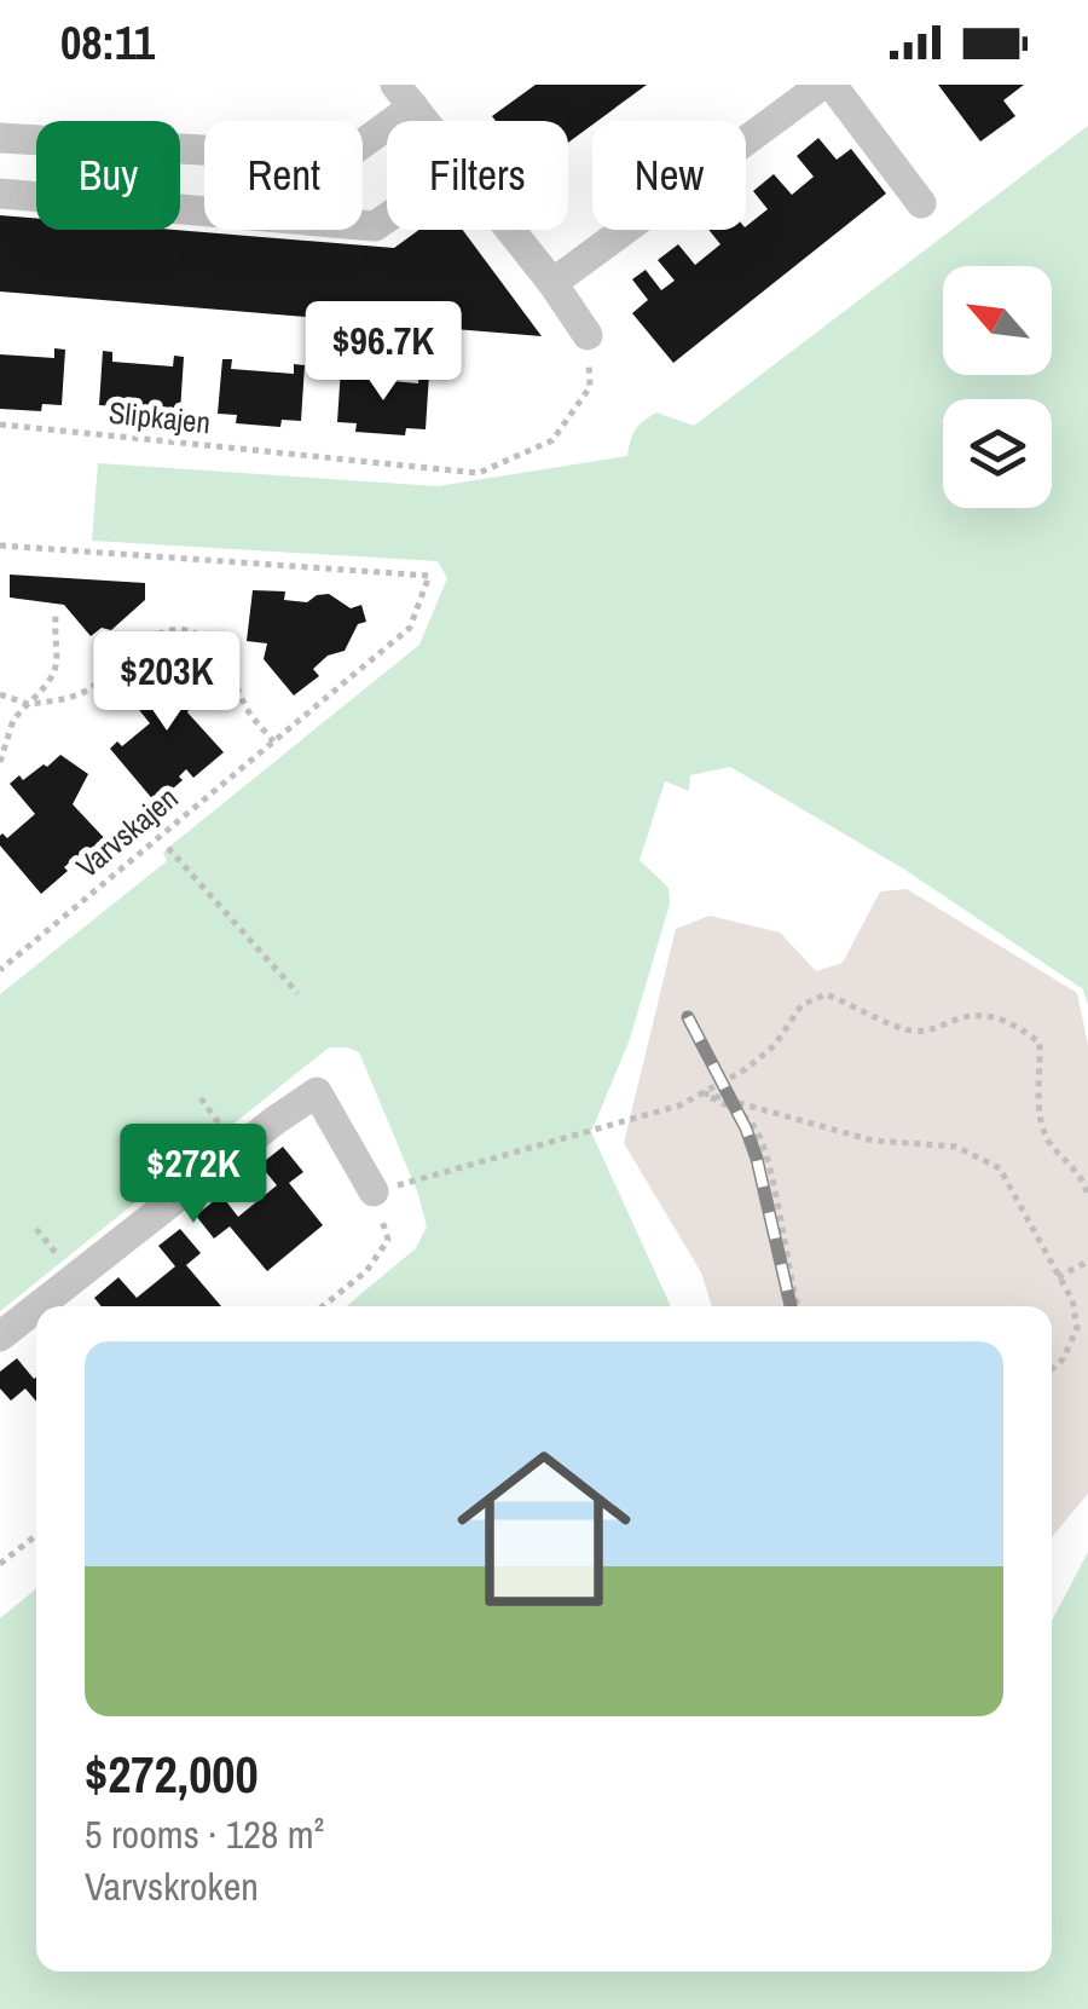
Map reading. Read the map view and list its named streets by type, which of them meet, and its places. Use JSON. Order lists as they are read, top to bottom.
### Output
{
  "streets": {
    "path": ["Slipkajen", "Varvskajen"]
  },
  "north": "top left",
  "page": {
    "status": "08:11",
    "chip": [
      "Buy",
      "Rent",
      "Filters",
      "New"
    ],
    "price": ["$96.7K", "$203K", "$272K"],
    "list": [
      {
        "name": "$272,000",
        "note": "5 rooms · 128 m² · Varvskroken"
      }
    ]
  }
}
